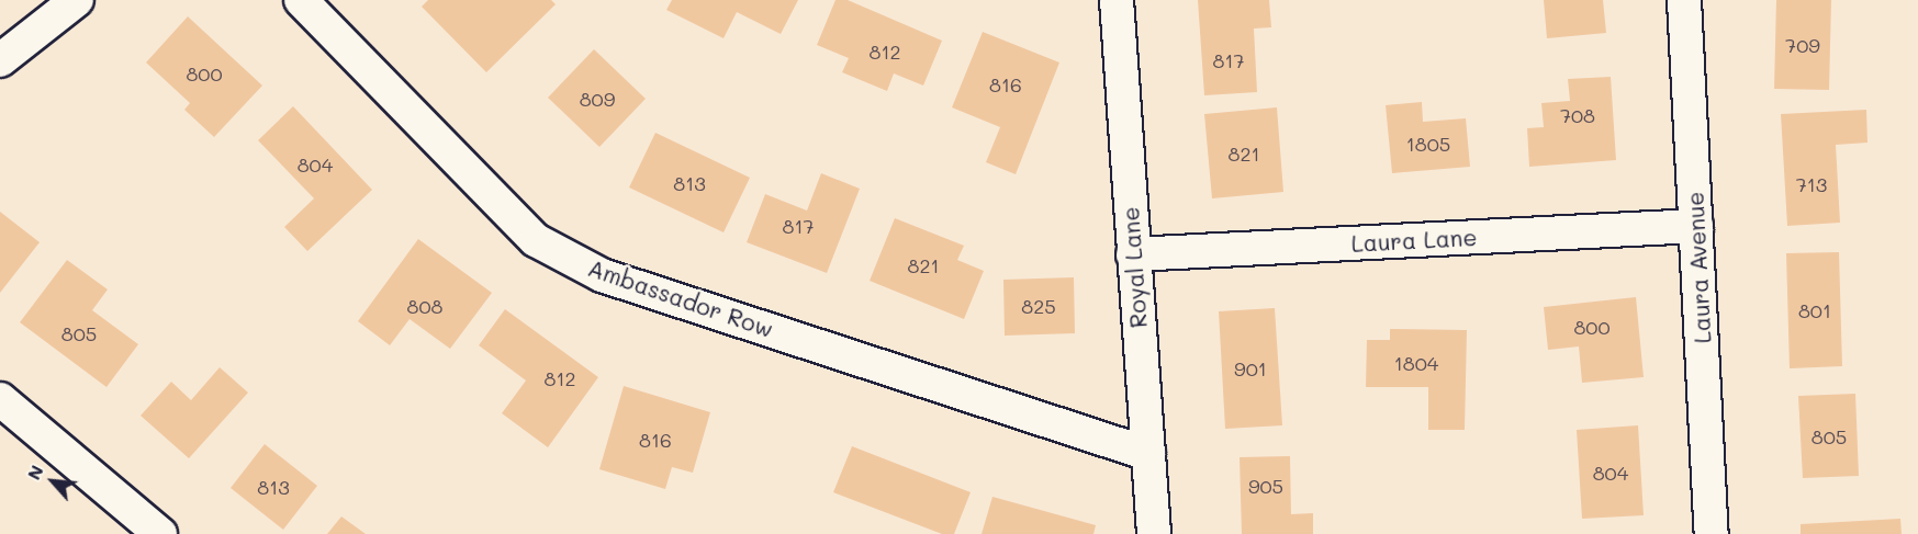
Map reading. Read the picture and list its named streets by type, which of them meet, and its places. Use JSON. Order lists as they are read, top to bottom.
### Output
{
  "streets": {
    "street": [
      "Laura Lane",
      "Royal Lane",
      "Laura Avenue",
      "Ambassador Row"
    ]
  },
  "crossings": [
    ["Laura Lane", "Royal Lane"],
    ["Laura Lane", "Laura Avenue"],
    ["Royal Lane", "Ambassador Row"]
  ],
  "house_numbers": [
    "709",
    "812",
    "817",
    "800",
    "816",
    "809",
    "708",
    "1805",
    "821",
    "804",
    "813",
    "713",
    "817",
    "821",
    "808",
    "825",
    "801",
    "800",
    "805",
    "1804",
    "901",
    "812",
    "805",
    "816",
    "804",
    "905",
    "813"
  ],
  "north": "top left"
}
